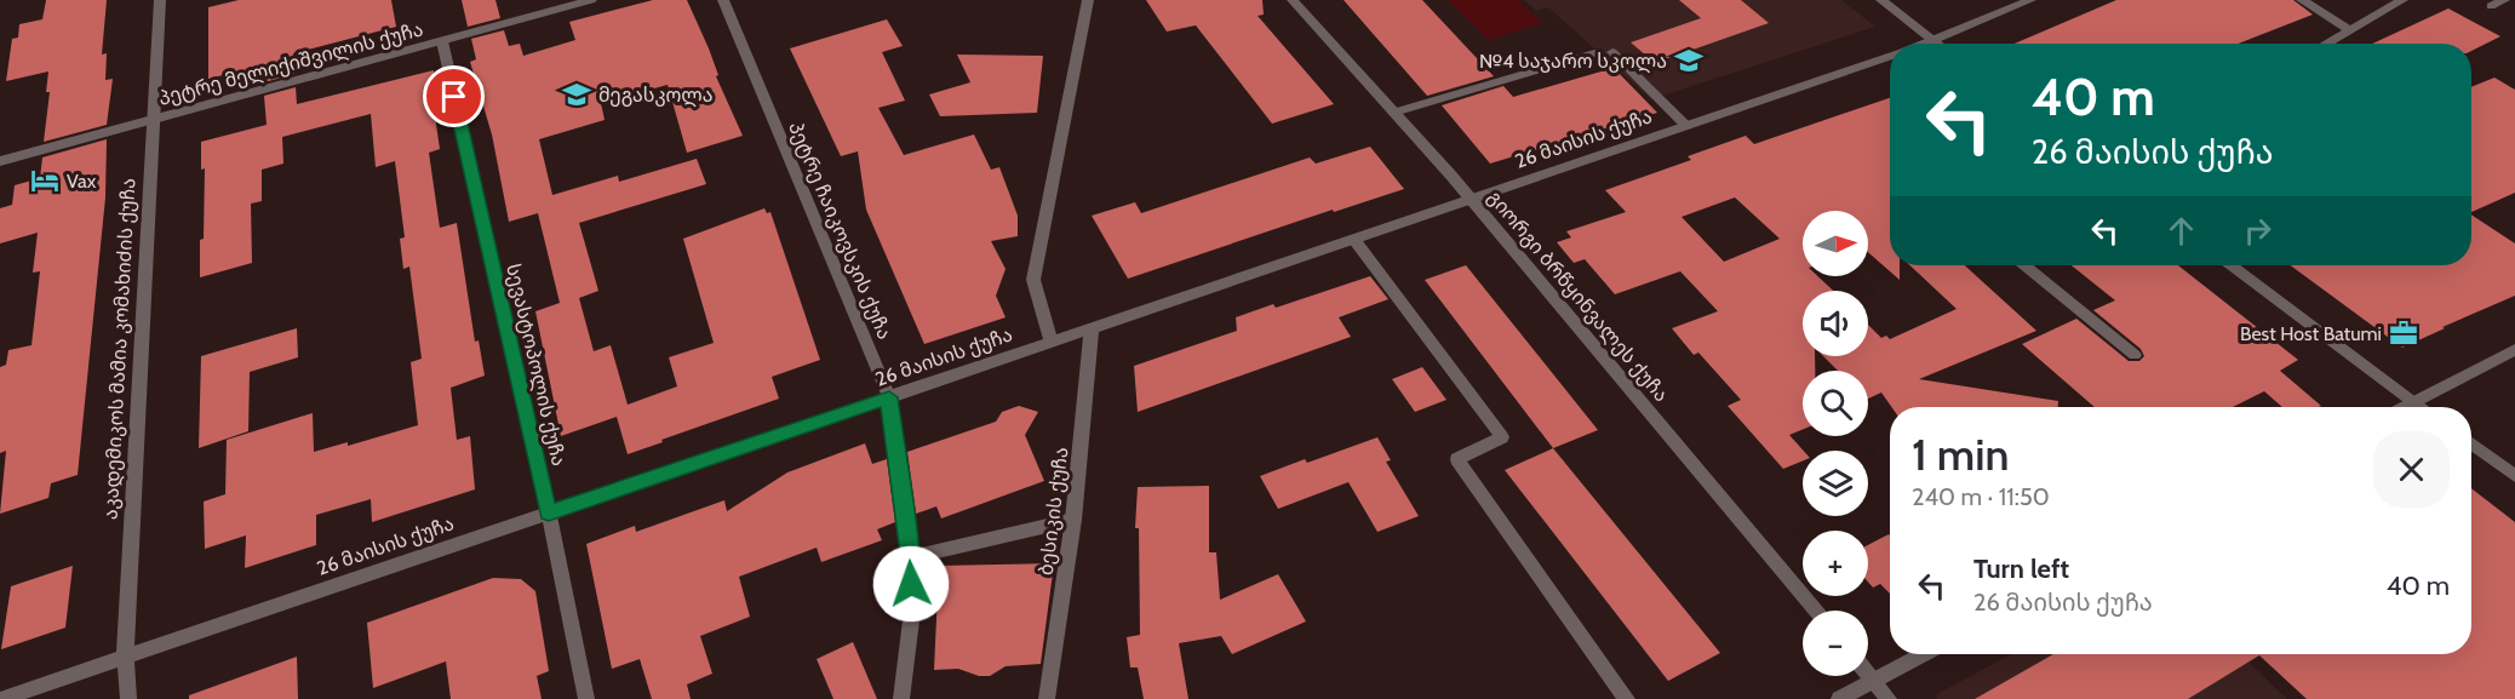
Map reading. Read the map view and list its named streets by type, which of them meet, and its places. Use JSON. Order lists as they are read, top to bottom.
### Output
{
  "streets": {
    "street": [
      "პეტრე მელიქიშვილის ქუჩა",
      "26 მაისის ქუჩა",
      "პეტრე ჩაიკოვსკის ქუჩა",
      "გიორგი ბრწყინვალეს ქუჩა",
      "აკადემიკოს მამია კომახიძის ქუჩა",
      "სევასტოპოლის ქუჩა",
      "ბესიკის ქუჩა"
    ]
  },
  "crossings": [
    ["პეტრე მელიქიშვილის ქუჩა", "აკადემიკოს მამია კომახიძის ქუჩა"],
    ["პეტრე მელიქიშვილის ქუჩა", "სევასტოპოლის ქუჩა"],
    ["26 მაისის ქუჩა", "პეტრე ჩაიკოვსკის ქუჩა"],
    ["26 მაისის ქუჩა", "გიორგი ბრწყინვალეს ქუჩა"],
    ["26 მაისის ქუჩა", "აკადემიკოს მამია კომახიძის ქუჩა"],
    ["26 მაისის ქუჩა", "სევასტოპოლის ქუჩა"],
    ["26 მაისის ქუჩა", "ბესიკის ქუჩა"]
  ],
  "places": {
    "school or university": ["№4 საჯარო სკოლა", "მეგასკოლა"],
    "hotel": ["Vax"],
    "office": ["Best Host Batumi"]
  },
  "north": "right",
  "page": {
    "turn": ["40 m", "26 მაისის ქუჩა"],
    "map_buttons": ["+", "−"],
    "heading": ["1 min", "240 m · 11:50"],
    "list": [
      {
        "name": "Turn left",
        "note": "26 მაისის ქუჩა",
        "value": "40 m"
      }
    ]
  }
}
